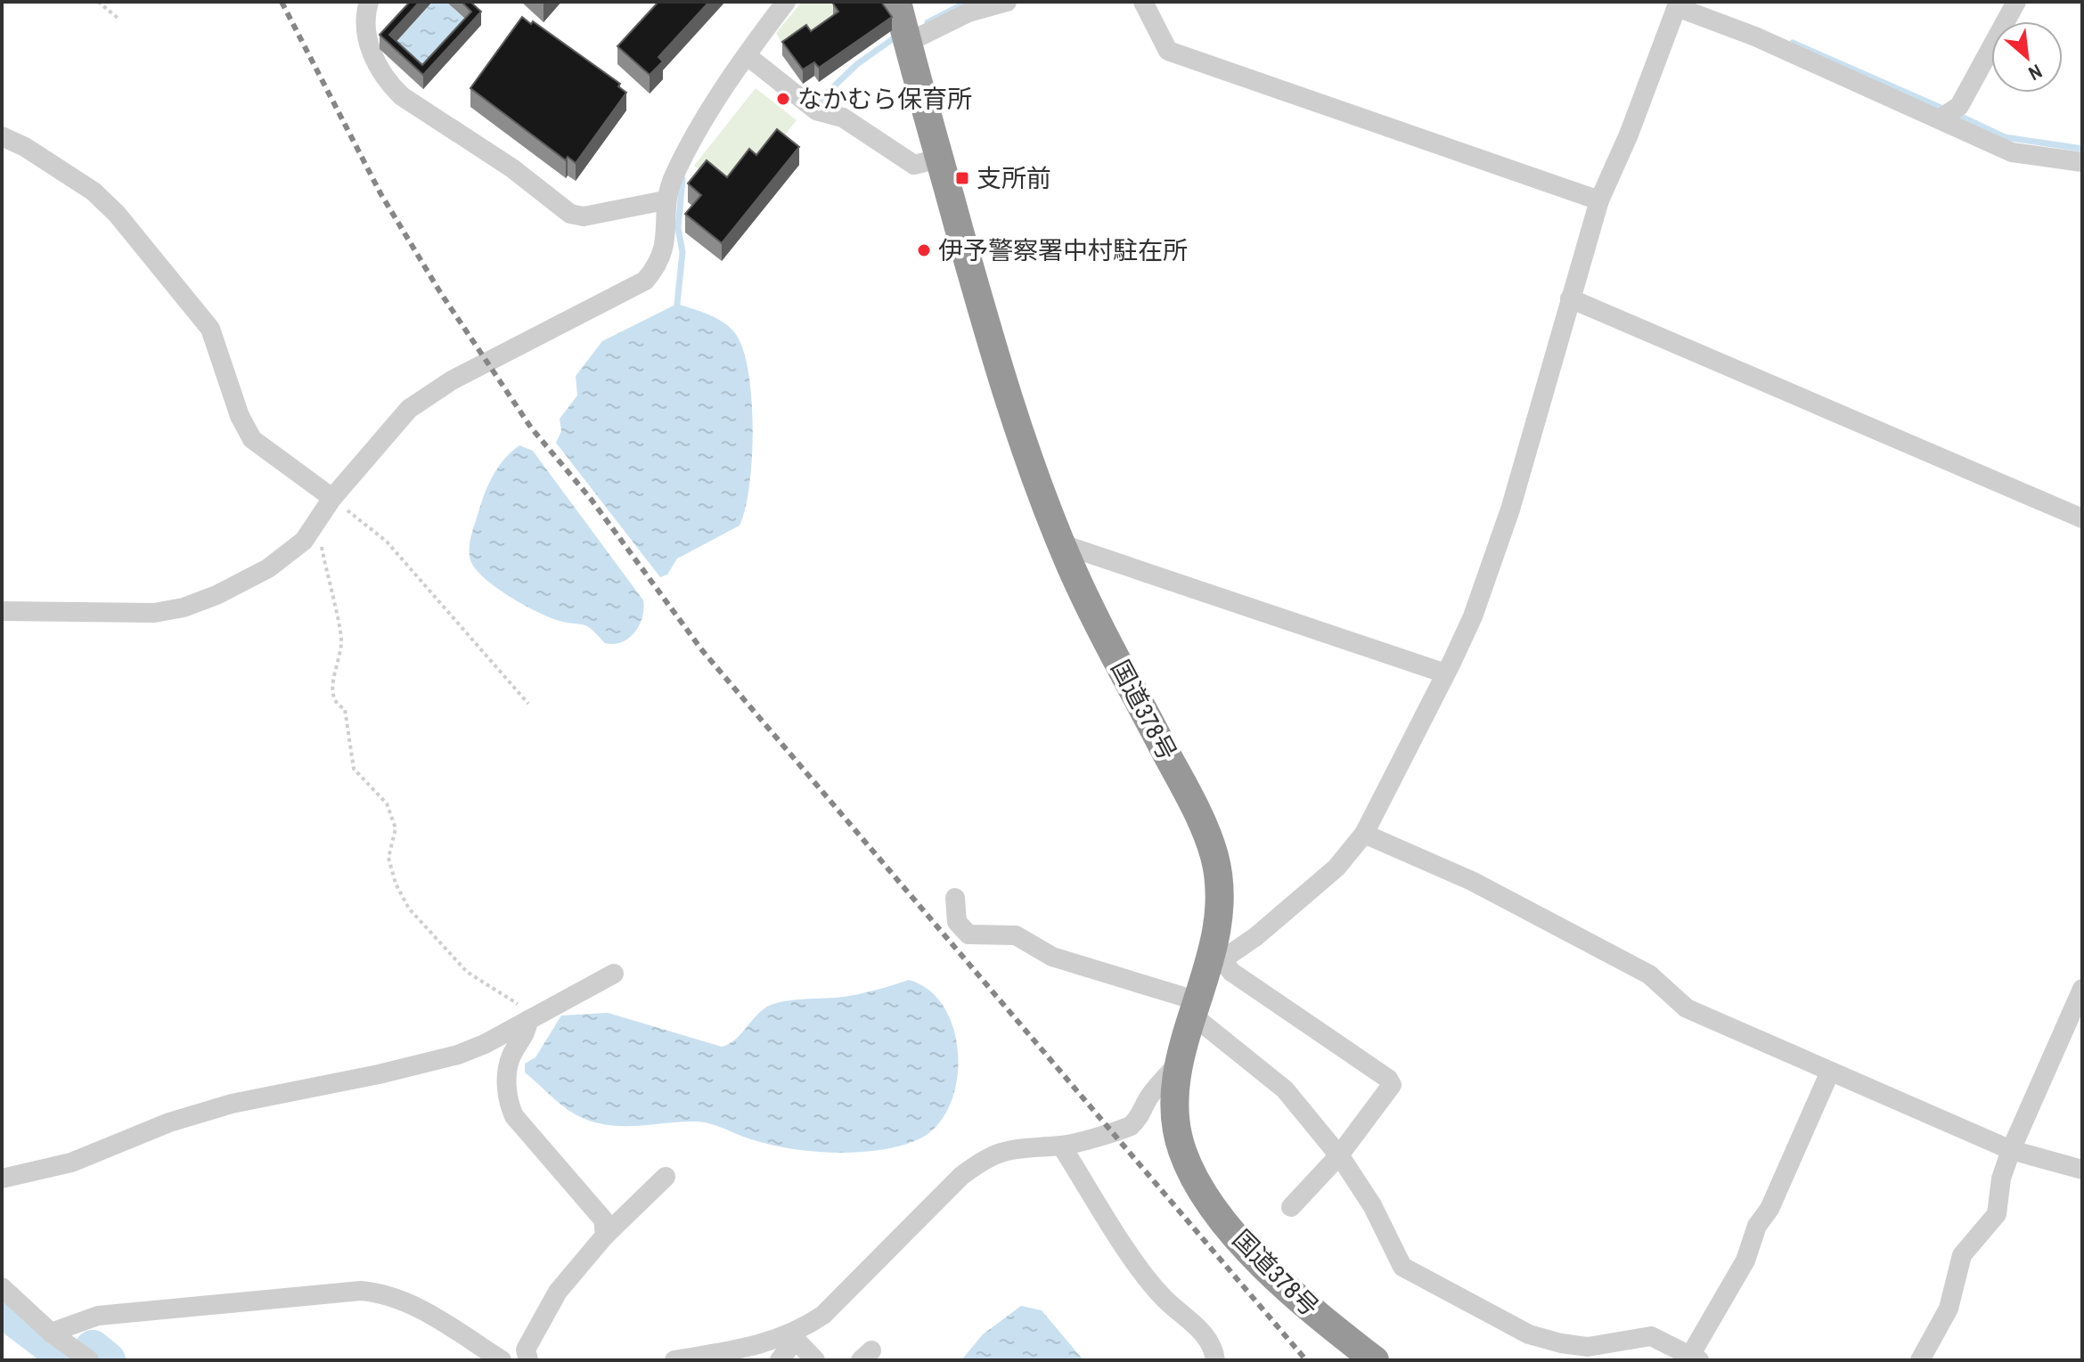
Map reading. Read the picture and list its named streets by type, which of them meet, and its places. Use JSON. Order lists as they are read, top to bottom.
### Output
{
  "streets": {
    "highway": ["国道378号"]
  },
  "places": {
    "other": ["なかむら保育所", "伊予警察署中村駐在所"],
    "transit": ["支所前"]
  },
  "north": "bottom right"
}
